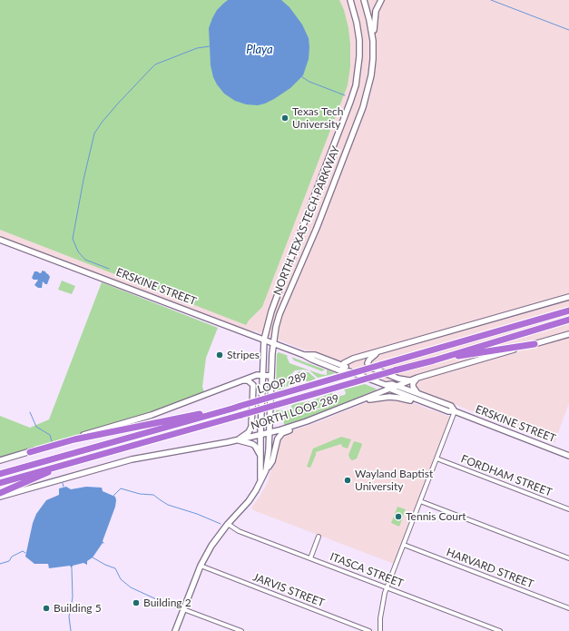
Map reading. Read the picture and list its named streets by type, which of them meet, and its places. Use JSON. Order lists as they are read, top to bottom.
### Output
{
  "streets": {
    "highway": ["LOOP 289"],
    "main road": ["NORTH TEXAS TECH PARKWAY", "ERSKINE STREET", "NORTH LOOP 289"],
    "street": [
      "FORDHAM STREET",
      "HARVARD STREET",
      "ITASCA STREET",
      "JARVIS STREET"
    ]
  },
  "crossings": [
    ["NORTH TEXAS TECH PARKWAY", "ERSKINE STREET"],
    ["NORTH TEXAS TECH PARKWAY", "NORTH LOOP 289"],
    ["ERSKINE STREET", "NORTH LOOP 289"]
  ],
  "water": ["Playa"],
  "places": [
    "Texas Tech University",
    "Stripes",
    "Wayland Baptist University",
    "Tennis Court",
    "Building 2",
    "Building 5"
  ]
}
